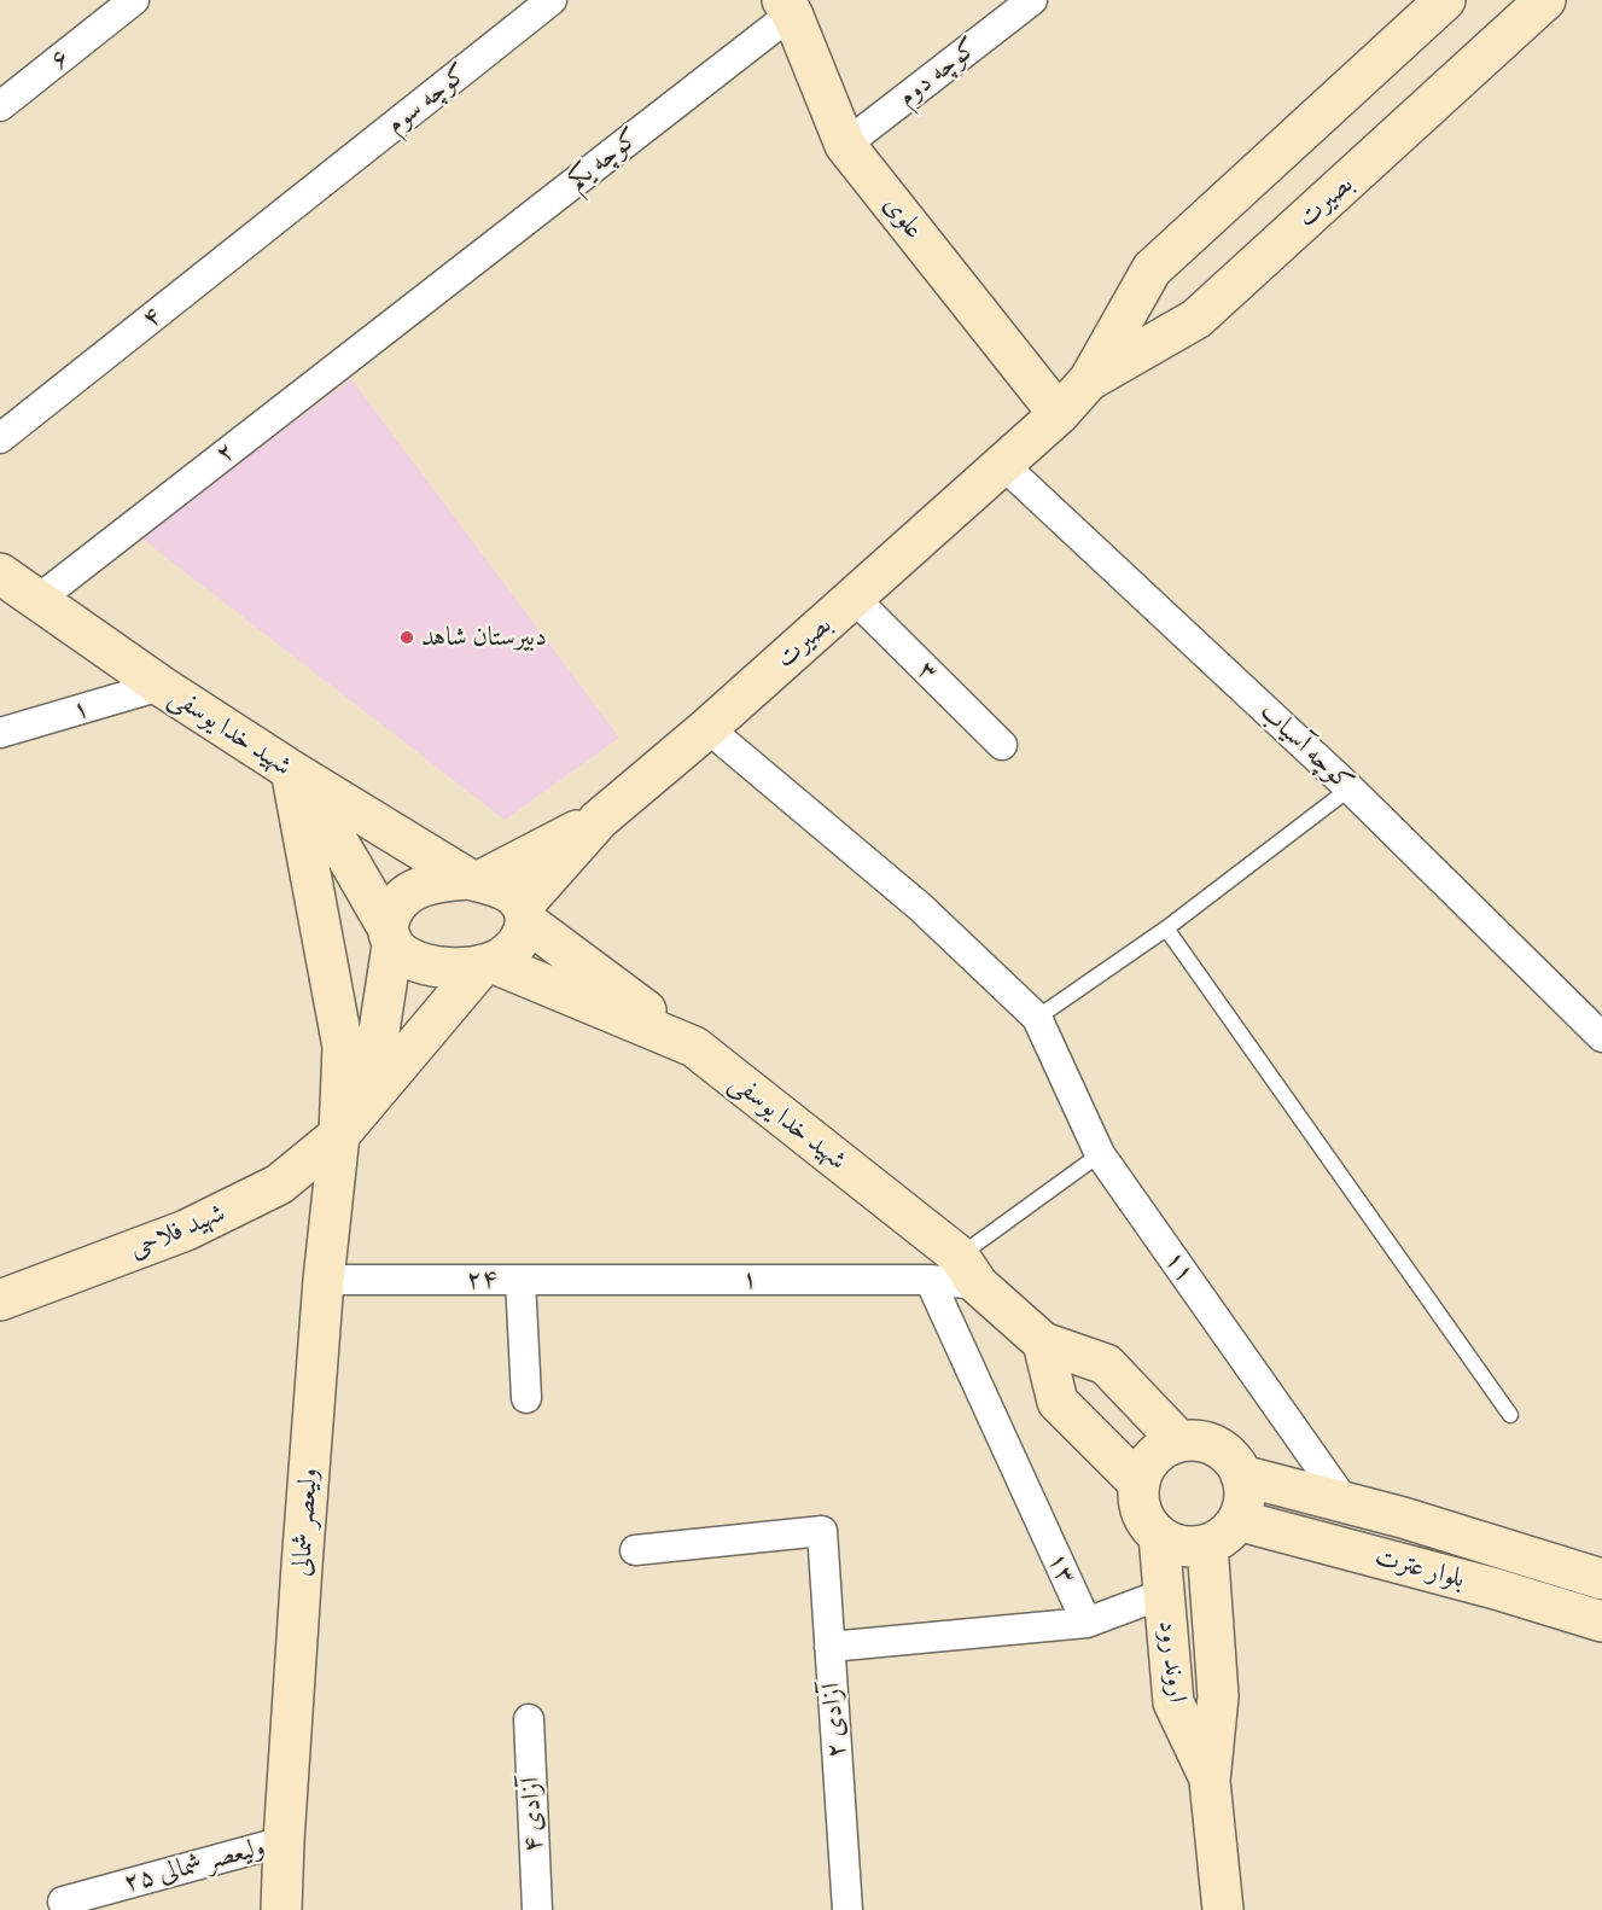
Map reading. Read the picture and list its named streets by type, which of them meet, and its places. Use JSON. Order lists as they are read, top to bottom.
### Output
{
  "streets": {
    "street": [
      "۶",
      "کوچه دوم",
      "کوچه سوم",
      "کوچه یکم",
      "بصیرت",
      "علوی",
      "۴",
      "۲",
      "۳",
      "۱",
      "شهید خدا یوسفی",
      "کوچه آسیاب",
      "شهید فلاحی",
      "۱۱",
      "۲۴",
      "ولیعصر شمالی",
      "۱۳",
      "بلوار عترت",
      "اروند رود",
      "آزادی ۲",
      "آزادی ۴",
      "ولیعصر شمالی ۲۵"
    ]
  },
  "crossings": [
    ["کوچه دوم", "علوی"],
    ["کوچه سوم", "۴"],
    ["کوچه یکم", "علوی"],
    ["کوچه یکم", "۲"],
    ["بصیرت", "علوی"],
    ["بصیرت", "۳"],
    ["بصیرت", "شهید خدا یوسفی"],
    ["بصیرت", "کوچه آسیاب"],
    ["بصیرت", "شهید فلاحی"],
    ["۲", "شهید خدا یوسفی"],
    ["۱", "شهید خدا یوسفی"],
    ["۱", "۲۴"],
    ["۱", "۱۳"],
    ["شهید خدا یوسفی", "شهید فلاحی"],
    ["شهید خدا یوسفی", "۱۳"],
    ["شهید خدا یوسفی", "بلوار عترت"],
    ["شهید خدا یوسفی", "اروند رود"],
    ["شهید فلاحی", "ولیعصر شمالی"],
    ["۱۱", "بلوار عترت"],
    ["۲۴", "ولیعصر شمالی"],
    ["ولیعصر شمالی", "ولیعصر شمالی ۲۵"],
    ["۱۳", "آزادی ۲"],
    ["بلوار عترت", "اروند رود"]
  ],
  "places": ["دبیرستان شاهد"]
}
